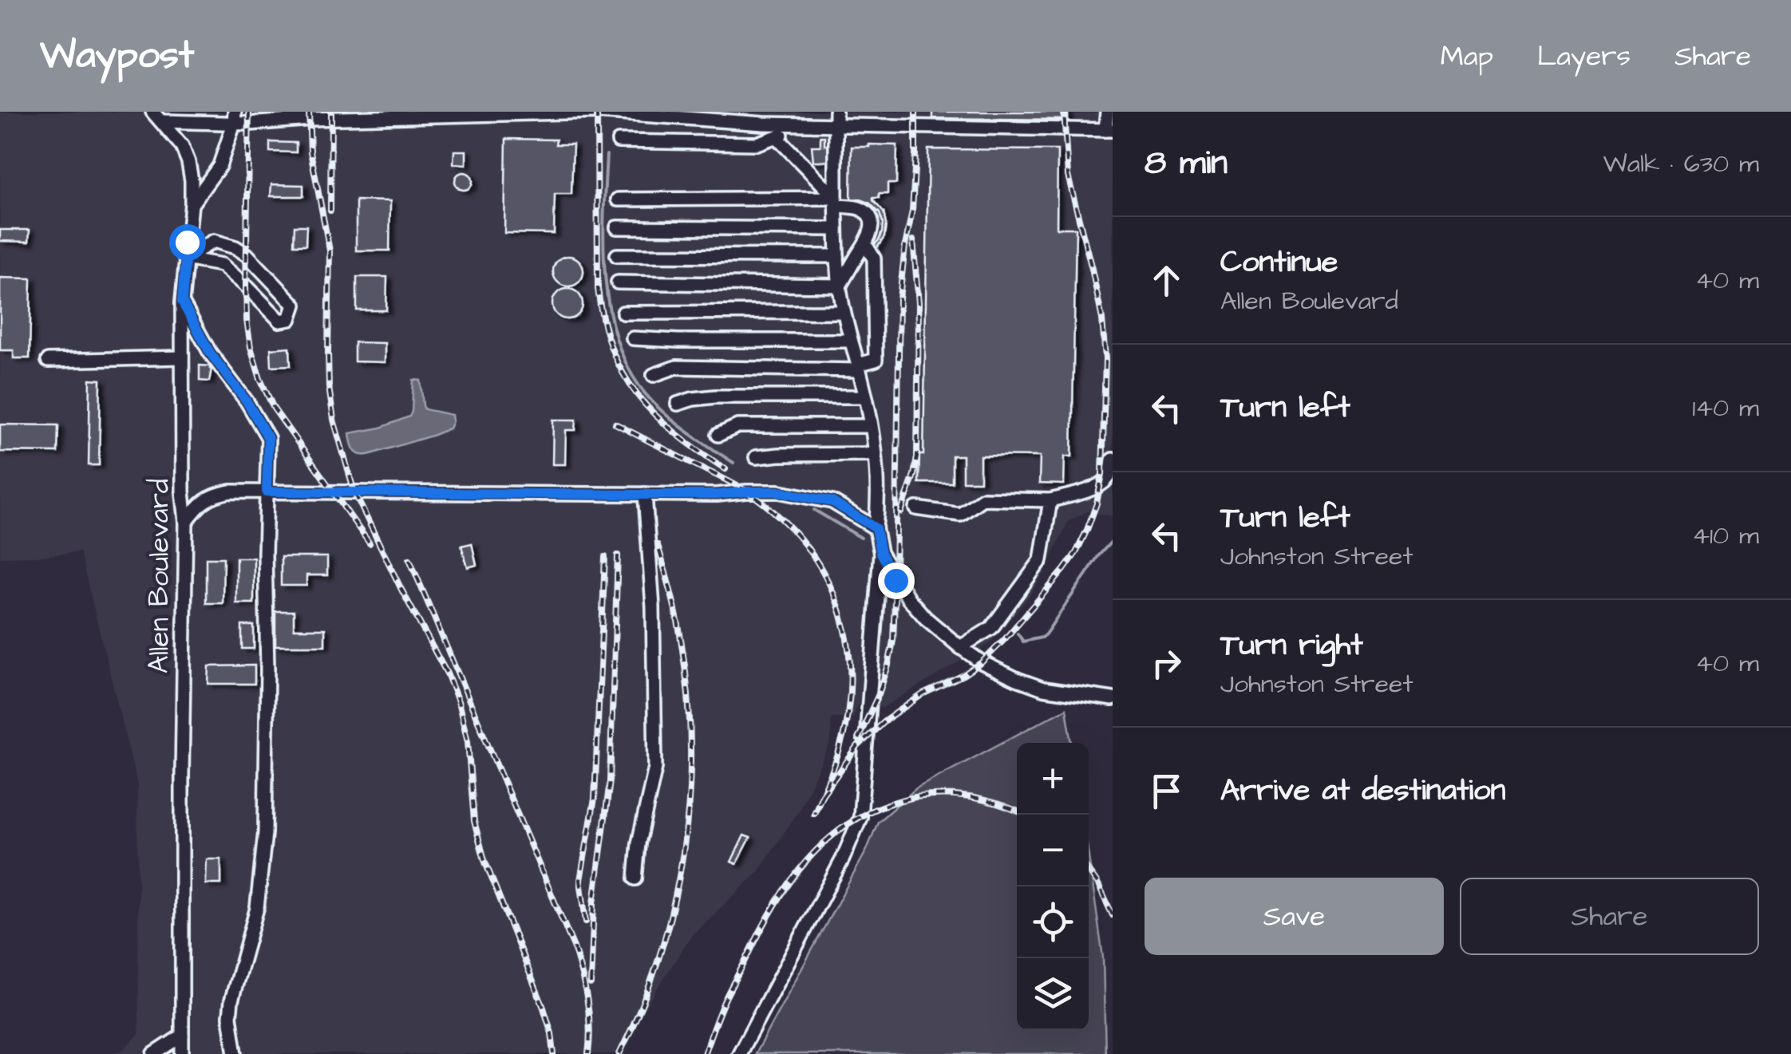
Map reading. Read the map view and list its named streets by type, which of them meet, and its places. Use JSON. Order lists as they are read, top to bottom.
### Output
{
  "streets": {
    "street": ["Allen Boulevard"]
  },
  "page": {
    "header": "Waypost",
    "nav": ["Map", "Layers", "Share"],
    "heading": ["8 min", "Walk · 630 m"],
    "list": [
      ["Continue", "Allen Boulevard", "40 m"],
      ["Turn left", "140 m"],
      ["Turn left", "Johnston Street", "410 m"],
      ["Turn right", "Johnston Street", "40 m"],
      "Arrive at destination"
    ],
    "map_buttons": ["+", "−"],
    "buttons": ["Save", "Share"]
  }
}
